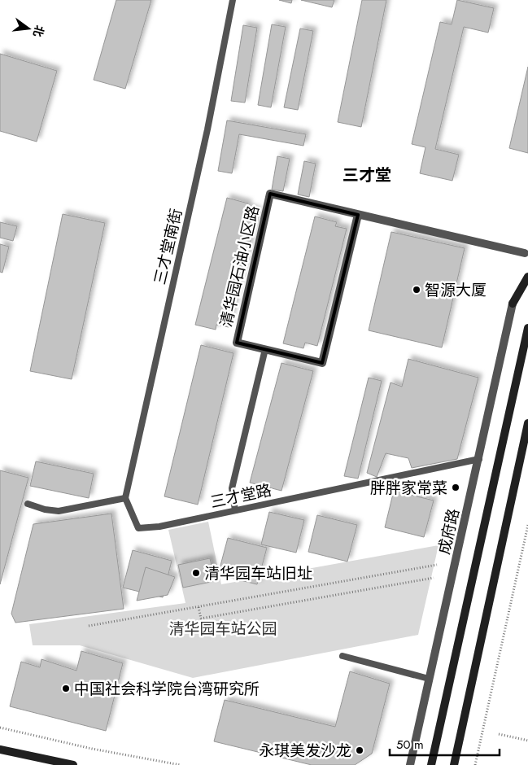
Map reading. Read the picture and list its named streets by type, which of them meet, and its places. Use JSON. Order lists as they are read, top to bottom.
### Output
{
  "streets": {
    "street": ["清华园石油小区路", "成府路"],
    "lane": ["三才堂南街", "三才堂路"]
  },
  "crossings": [
    ["三才堂南街", "三才堂路"],
    ["三才堂路", "成府路"]
  ],
  "districts": ["三才堂"],
  "parks": ["清华园车站公园"],
  "places": [
    "智源大厦",
    "胖胖家常菜",
    "清华园车站旧址",
    "中国社会科学院台湾研究所",
    "永琪美发沙龙"
  ],
  "scale_bar": "50 m",
  "north": "right"
}
